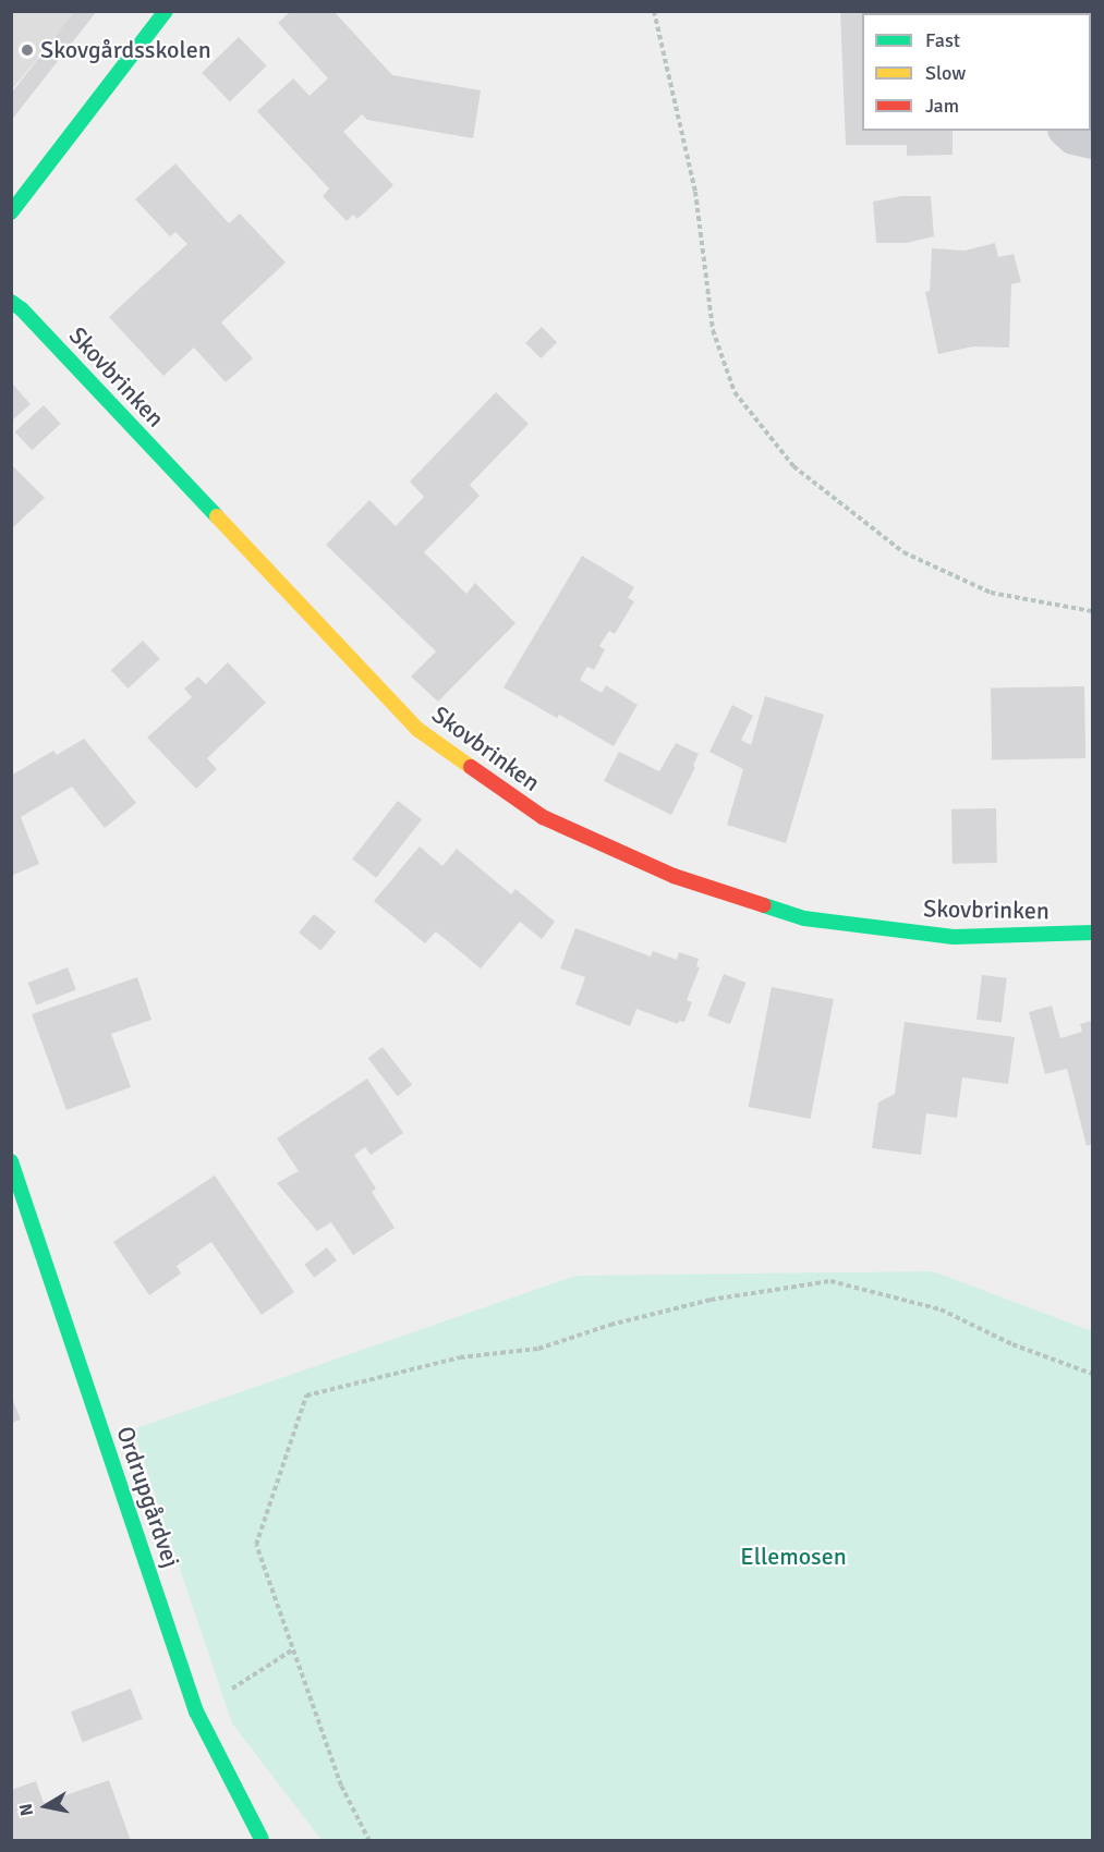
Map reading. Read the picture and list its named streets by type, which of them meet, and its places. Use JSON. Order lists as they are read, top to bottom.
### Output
{
  "streets": {
    "street": ["Skovbrinken", "Ordrupgårdvej"]
  },
  "parks": ["Ellemosen"],
  "places": ["Skovgårdsskolen"],
  "legend": ["Fast", "Slow", "Jam"],
  "north": "left"
}
